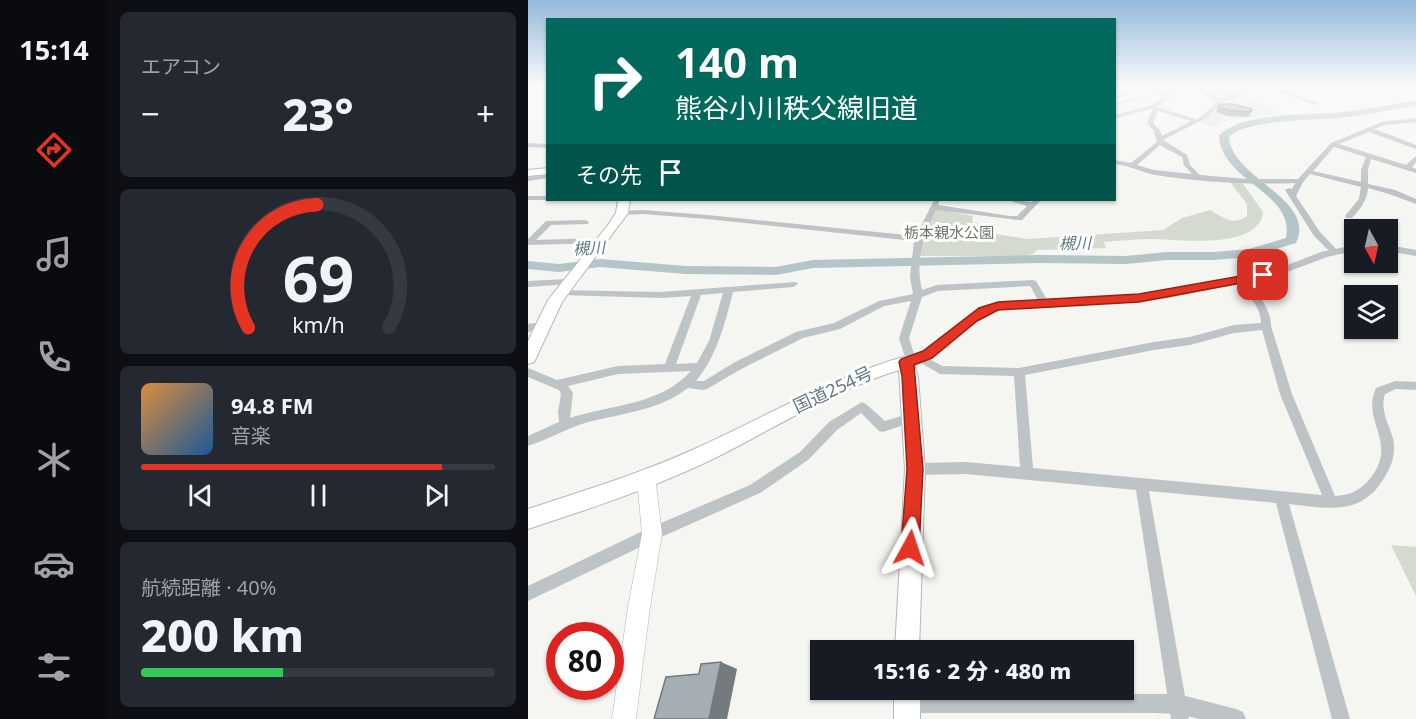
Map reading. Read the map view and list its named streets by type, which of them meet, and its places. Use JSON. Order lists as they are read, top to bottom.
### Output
{
  "streets": {
    "main road": ["国道254号"]
  },
  "water": ["槻川"],
  "parks": ["栃本親水公園"],
  "north": "bottom",
  "page": {
    "tabs": "15:14",
    "tile": [
      "エアコン",
      ["航続距離 · 40%", "200 km"]
    ],
    "turn": ["140 m", "熊谷小川秩父線旧道"],
    "heat": ["−", "23°", "+"],
    "then": "その先",
    "song": ["94.8 FM", "音楽"],
    "limit": "80",
    "trip": "15:16 · 2 分 · 480 m",
    "gauge": ["69", "km/h"]
  }
}
